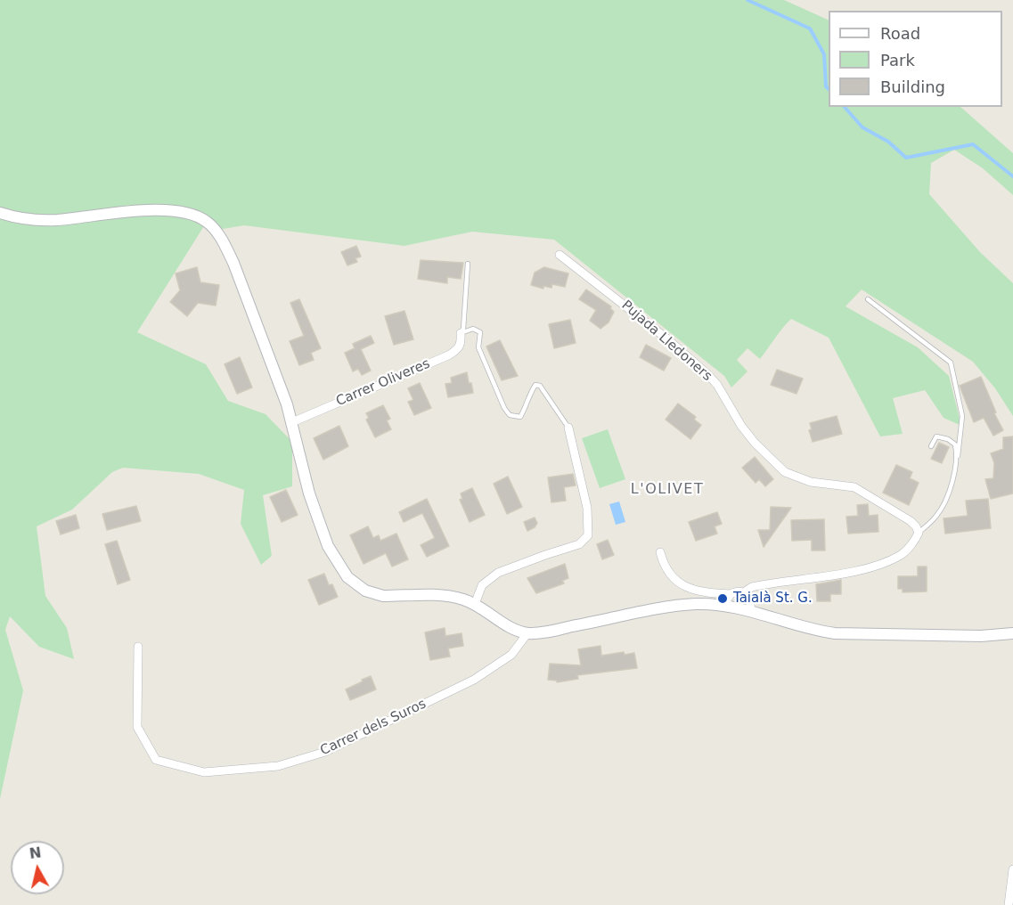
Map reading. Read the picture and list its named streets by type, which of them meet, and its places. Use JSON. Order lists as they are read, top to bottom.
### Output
{
  "streets": {
    "street": ["Pujada Lledoners", "Carrer Oliveres", "Carrer dels Suros"]
  },
  "districts": ["L'OLIVET"],
  "places": ["Taialà St. G."],
  "legend": ["Road", "Park", "Building"],
  "north": "top"
}
